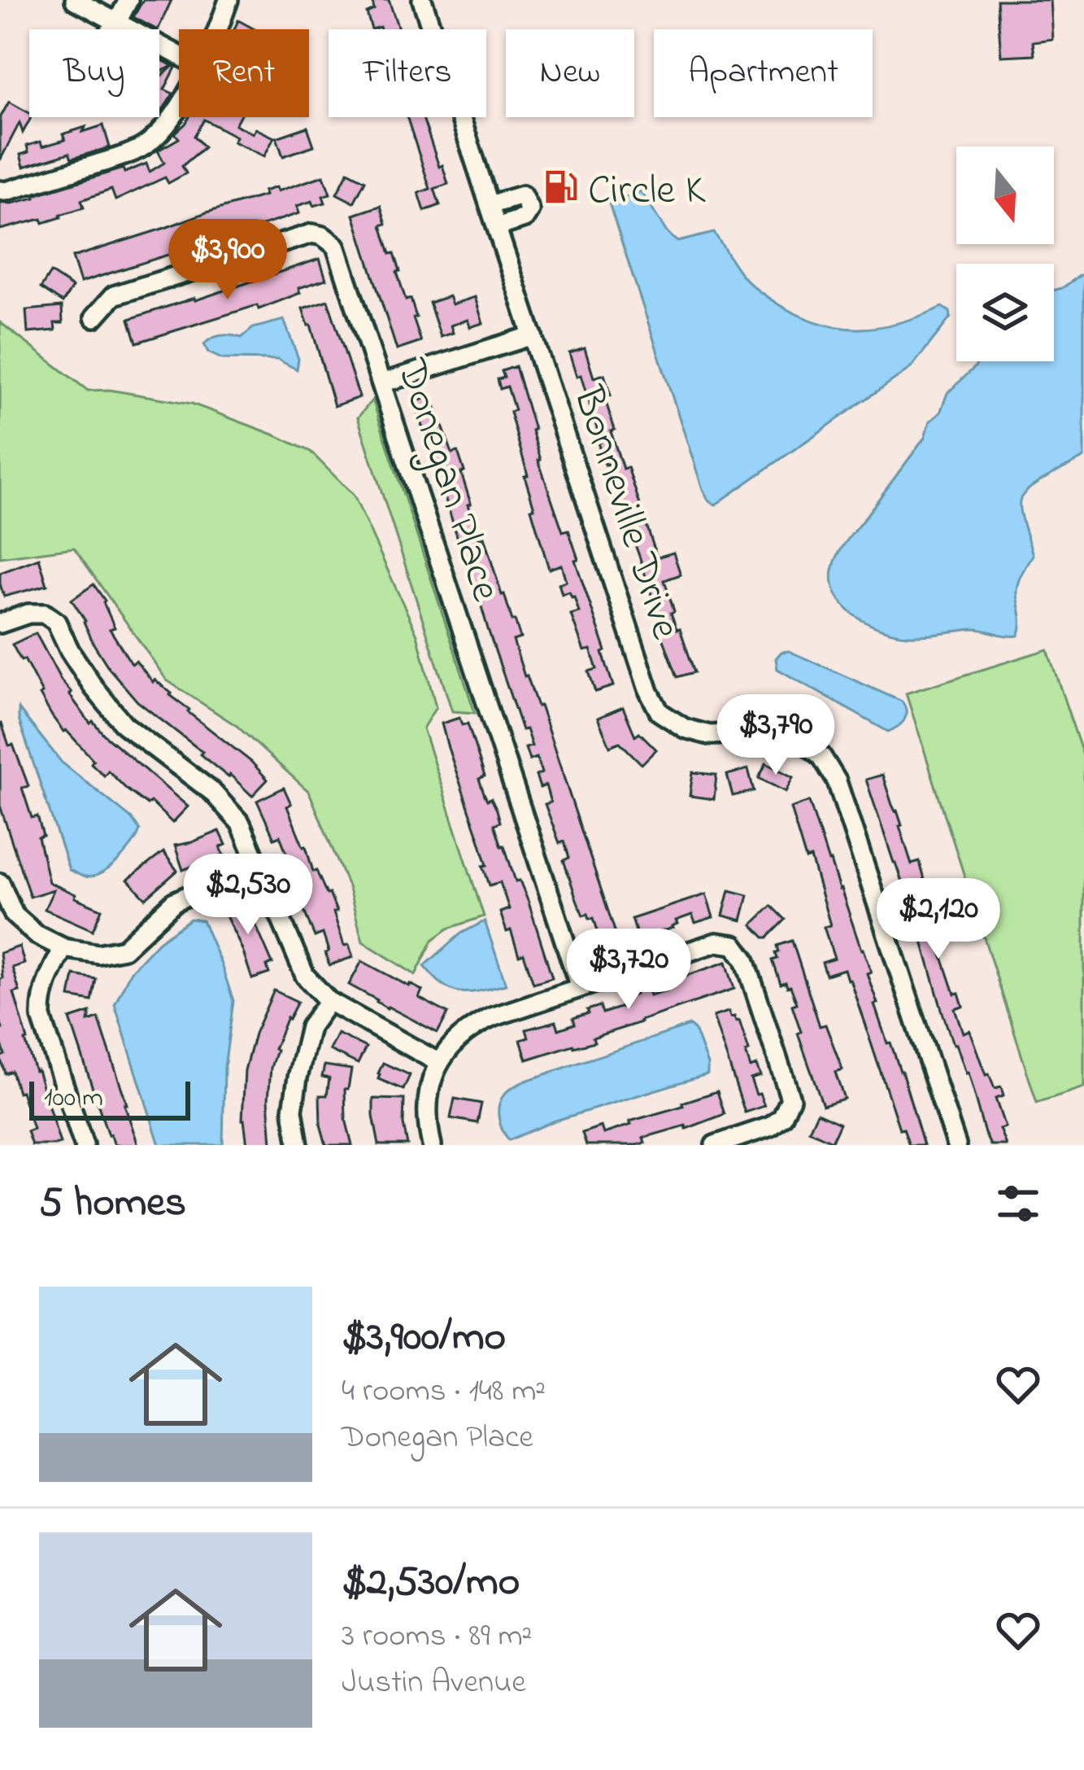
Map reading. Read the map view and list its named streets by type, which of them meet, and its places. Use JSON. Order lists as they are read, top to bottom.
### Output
{
  "streets": {
    "street": ["Donegan Place", "Bonneville Drive"]
  },
  "places": {
    "fuel station": ["Circle K"]
  },
  "scale_bar": "100 m",
  "north": "bottom",
  "page": {
    "chip": [
      "Buy",
      "Rent",
      "Filters",
      "New",
      "Apartment"
    ],
    "price": [
      "$3,900",
      "$3,790",
      "$2,530",
      "$2,120",
      "$3,720"
    ],
    "scale": "100 m",
    "heading": "5 homes",
    "list": [
      {
        "name": "$3,900/mo",
        "note": "4 rooms · 148 m² · Donegan Place"
      },
      {
        "name": "$2,530/mo",
        "note": "3 rooms · 89 m² · Justin Avenue"
      }
    ]
  }
}
